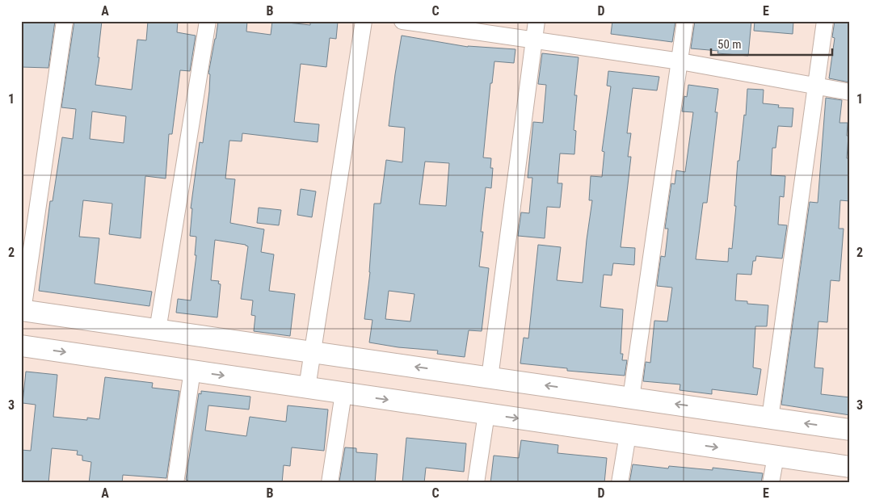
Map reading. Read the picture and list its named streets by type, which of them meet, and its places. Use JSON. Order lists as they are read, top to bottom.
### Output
{
  "scale_bar": "50 m",
  "grid": {
    "columns": [
      "A",
      "B",
      "C",
      "D",
      "E"
    ],
    "rows": ["1", "2", "3"]
  }
}
